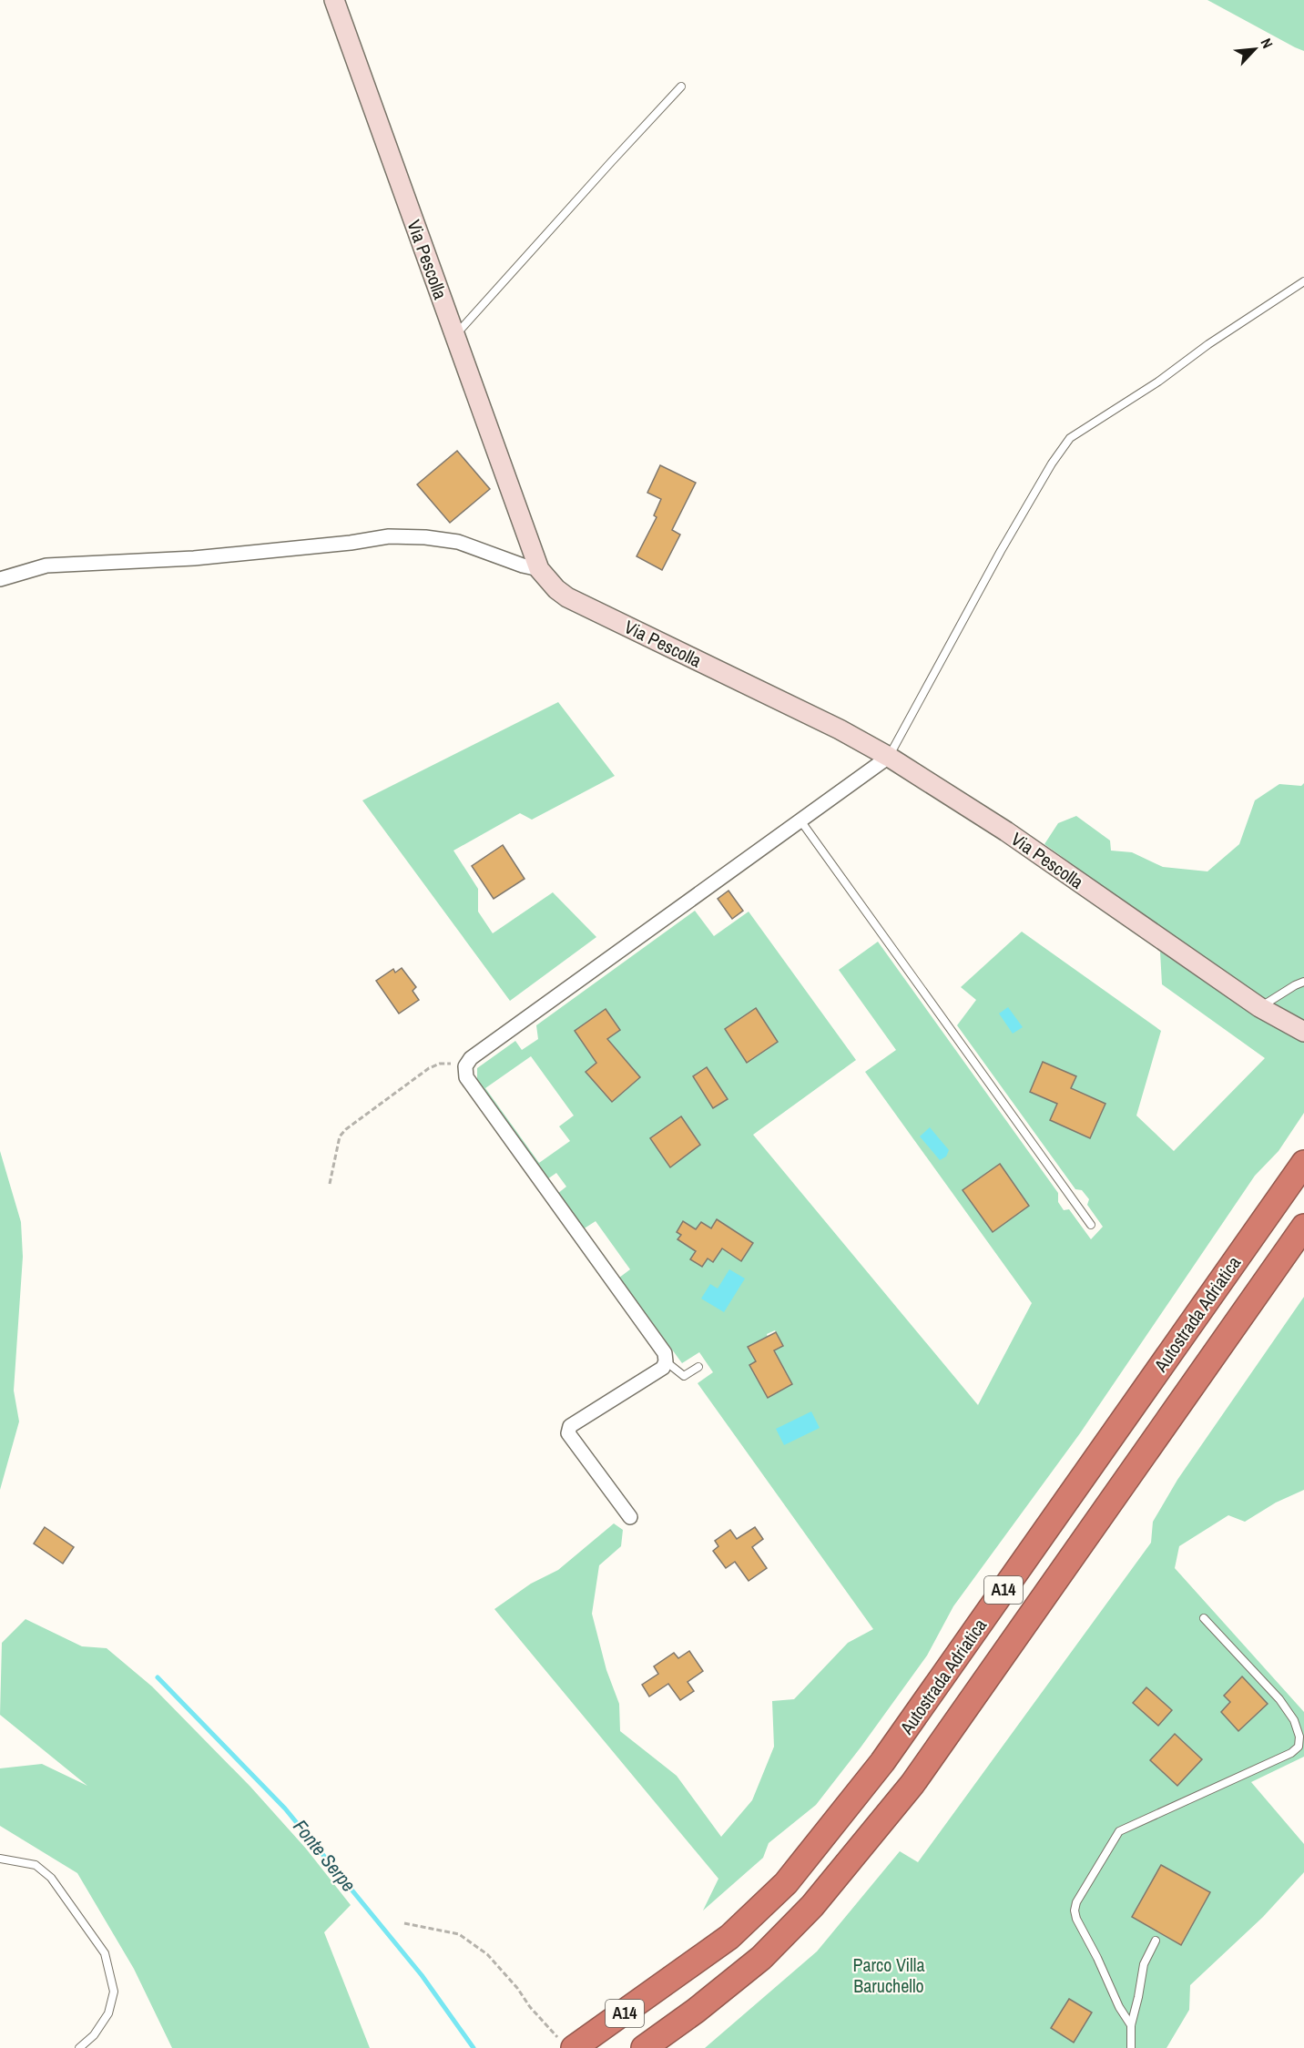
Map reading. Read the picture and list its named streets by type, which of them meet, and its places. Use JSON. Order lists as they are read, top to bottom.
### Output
{
  "streets": {
    "highway": ["Autostrada Adriatica", "A14"],
    "street": ["Via Pescolla"]
  },
  "water": ["Fonte Serpe"],
  "parks": ["Parco Villa Baruchello"],
  "north": "top right"
}
